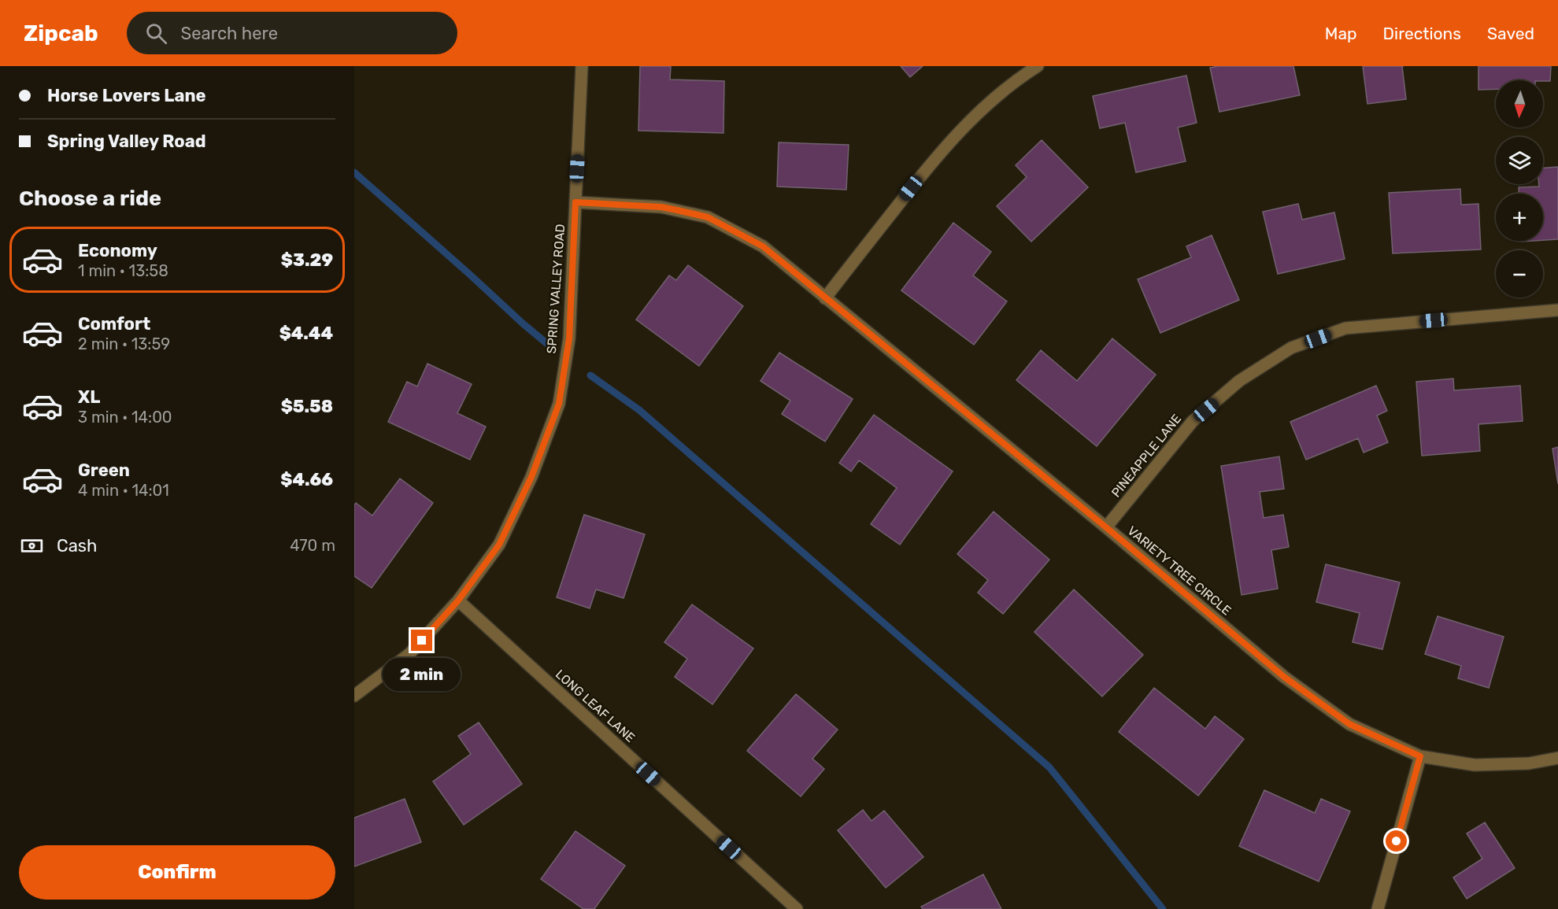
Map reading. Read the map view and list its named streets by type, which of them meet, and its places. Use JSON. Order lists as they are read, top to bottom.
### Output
{
  "streets": {
    "street": [
      "SPRING VALLEY ROAD",
      "PINEAPPLE LANE",
      "VARIETY TREE CIRCLE",
      "LONG LEAF LANE"
    ]
  },
  "crossings": [
    ["SPRING VALLEY ROAD", "VARIETY TREE CIRCLE"],
    ["SPRING VALLEY ROAD", "LONG LEAF LANE"],
    ["PINEAPPLE LANE", "VARIETY TREE CIRCLE"]
  ],
  "north": "bottom",
  "page": {
    "header": "Zipcab",
    "search": "Search here",
    "nav": ["Map", "Directions", "Saved"],
    "banner": ["Horse Lovers Lane", "Spring Valley Road"],
    "map_buttons": ["+", "−"],
    "heading": "Choose a ride",
    "list": [
      {
        "name": "Economy",
        "note": "1 min · 13:58",
        "value": "$3.29"
      },
      {
        "name": "Comfort",
        "note": "2 min · 13:59",
        "value": "$4.44"
      },
      {
        "name": "XL",
        "note": "3 min · 14:00",
        "value": "$5.58"
      },
      {
        "name": "Green",
        "note": "4 min · 14:01",
        "value": "$4.66"
      }
    ],
    "pay": ["Cash", "470 m"],
    "bubble": "2 min",
    "buttons": "Confirm"
  }
}
